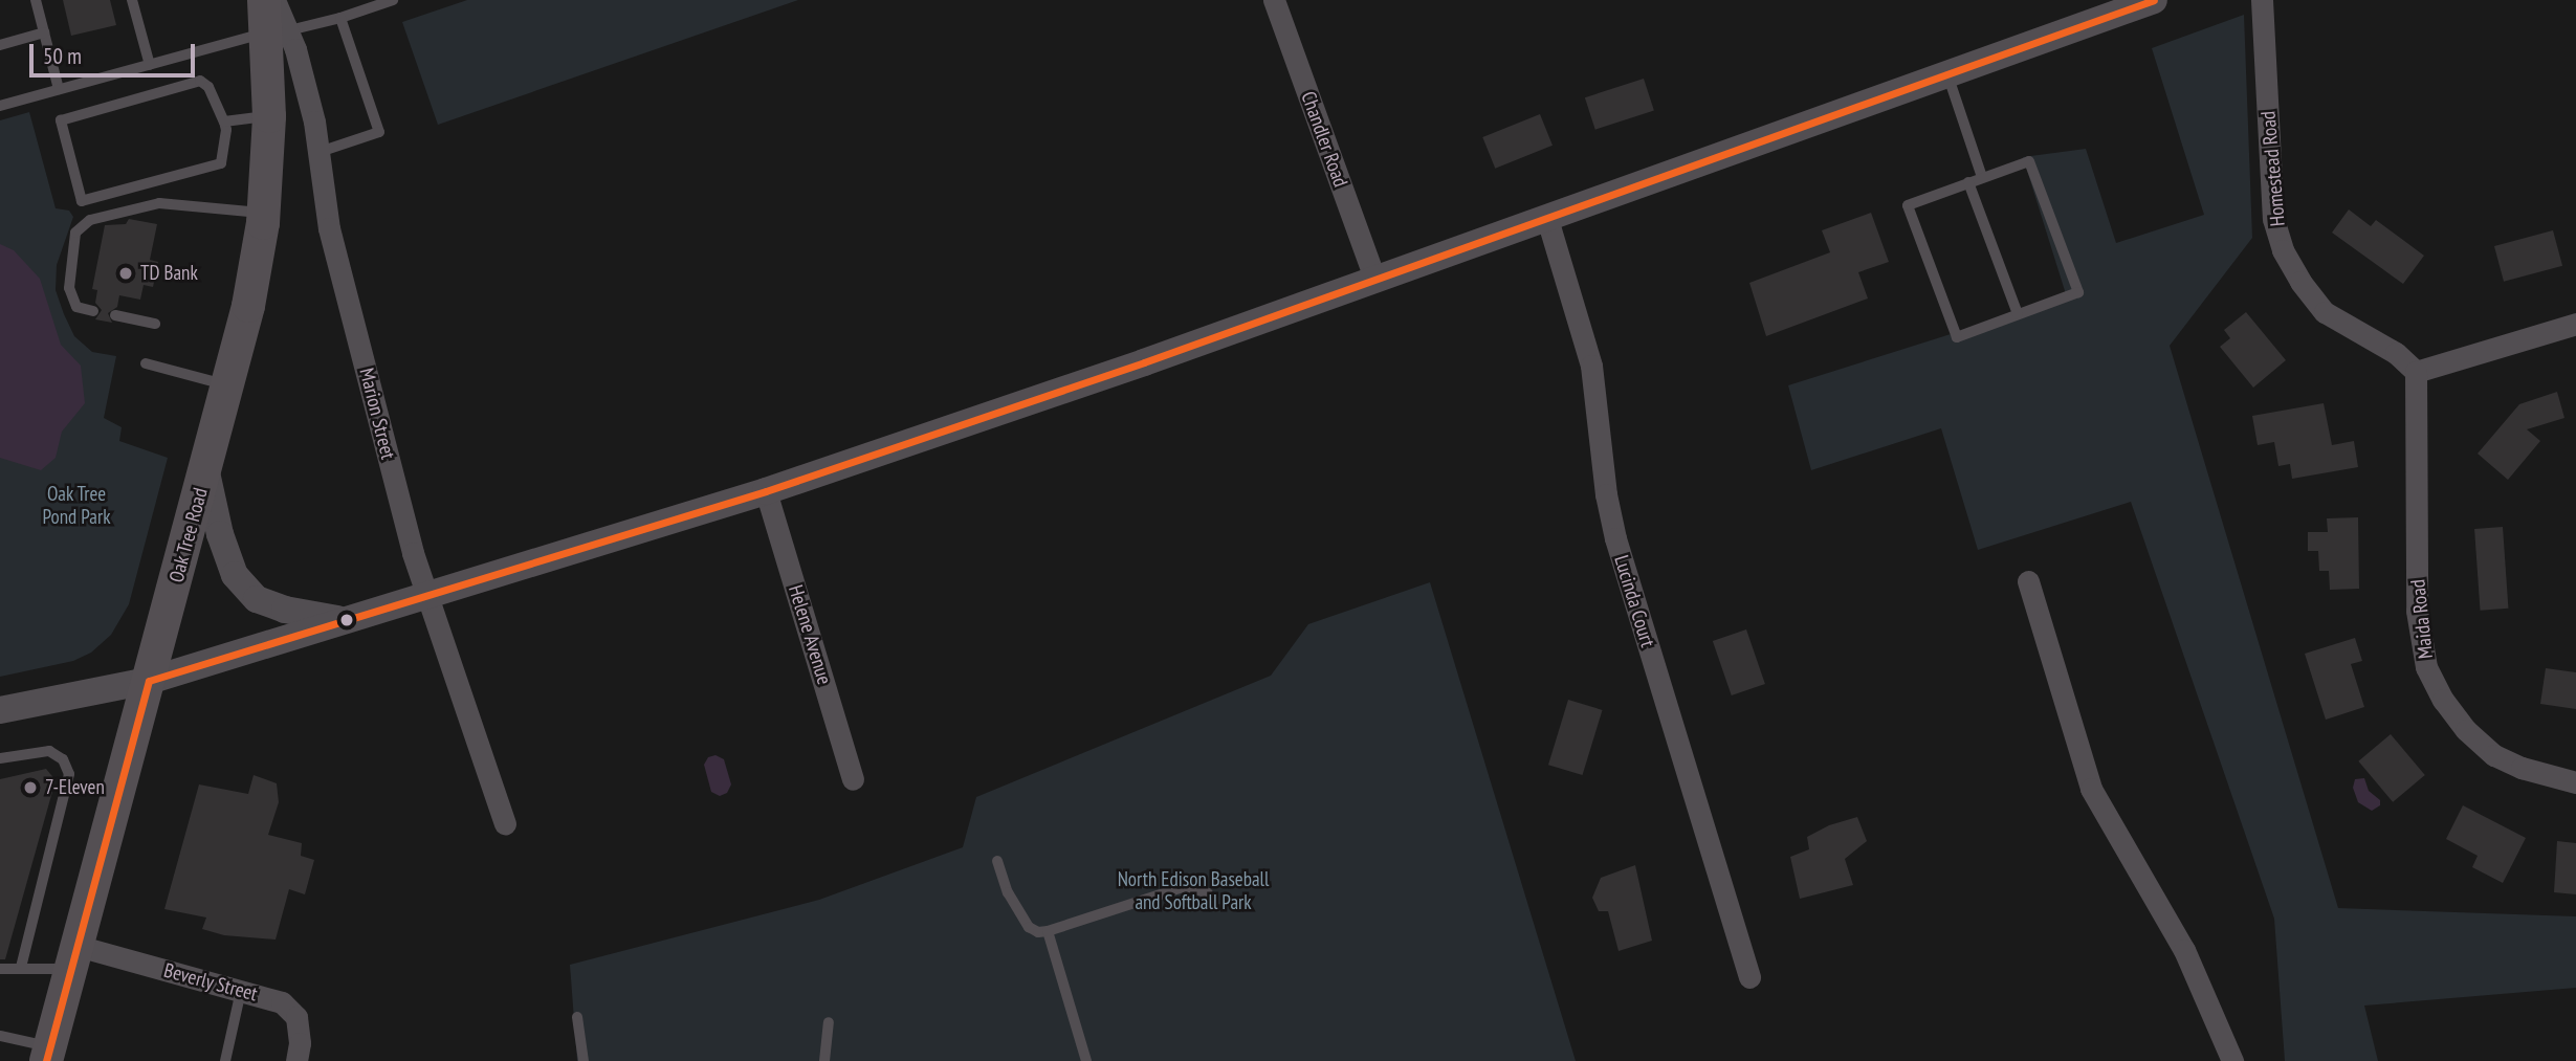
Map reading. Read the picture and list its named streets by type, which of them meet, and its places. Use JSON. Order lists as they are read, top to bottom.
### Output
{
  "streets": {
    "main road": ["Oak Tree Road"],
    "street": [
      "Chandler Road",
      "Homestead Road",
      "Marion Street",
      "Lucinda Court",
      "Maida Road",
      "Helene Avenue",
      "Beverly Street"
    ]
  },
  "crossings": [
    ["Homestead Road", "Maida Road"],
    ["Marion Street", "Oak Tree Road"],
    ["Oak Tree Road", "Beverly Street"]
  ],
  "parks": ["Oak Tree Pond Park", "North Edison Baseball and Softball Park"],
  "places": ["TD Bank", "7-Eleven"],
  "scale_bar": "50 m"
}
